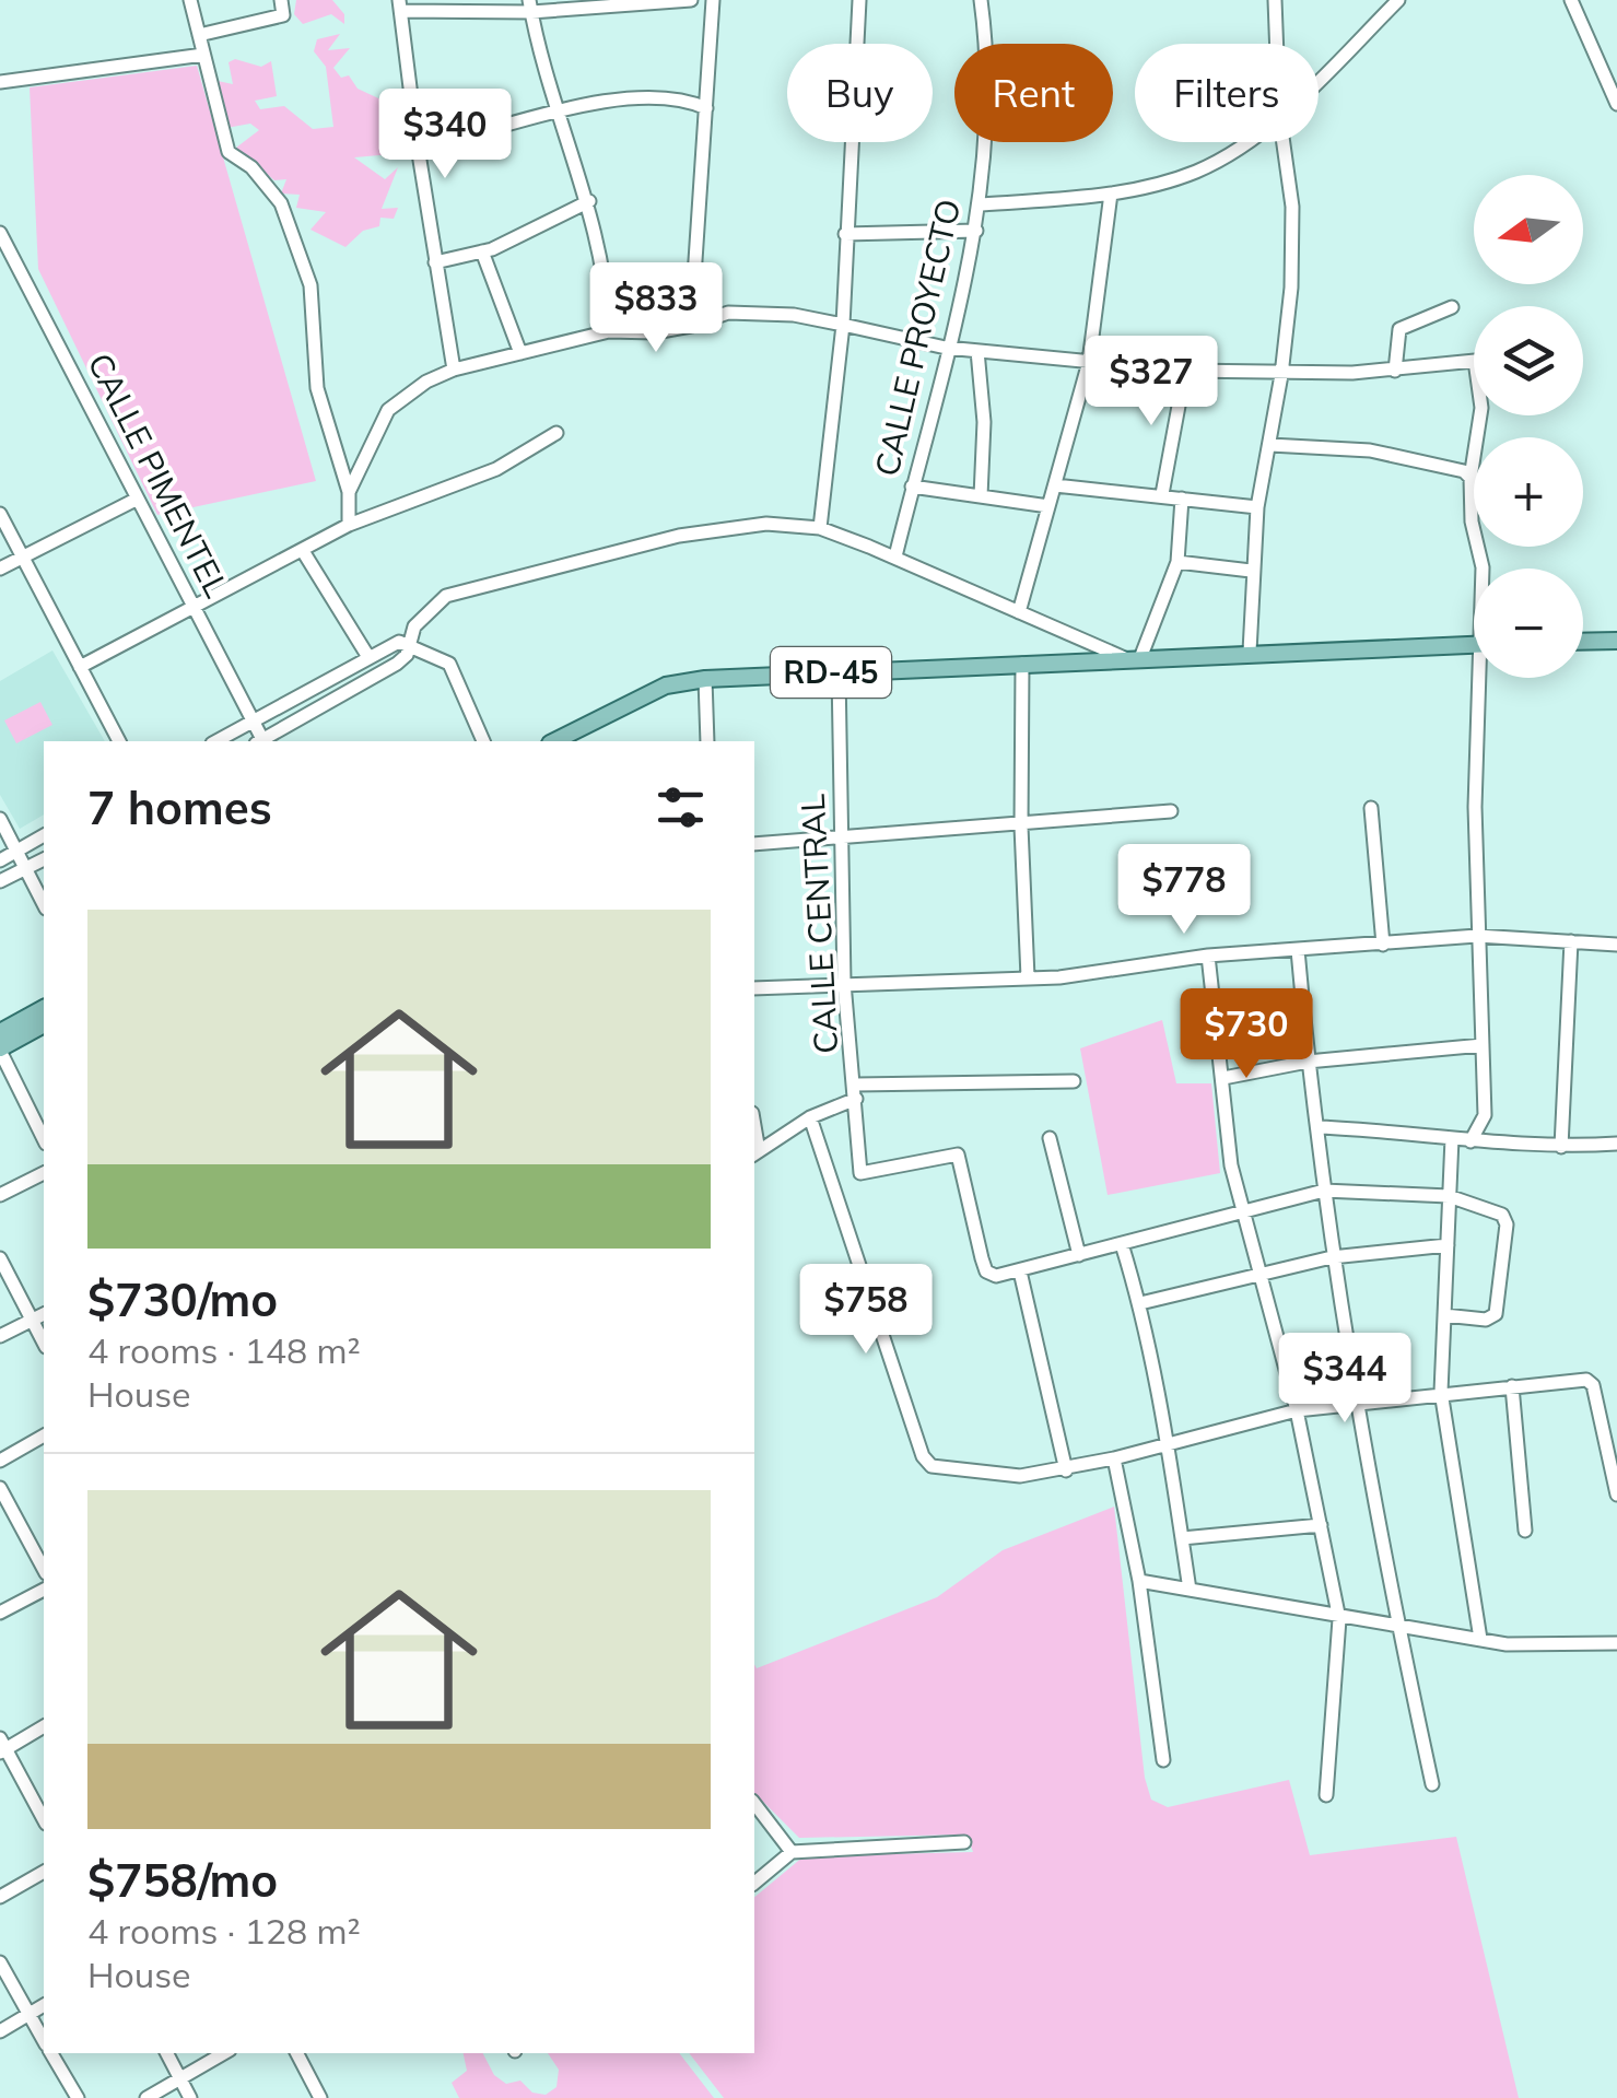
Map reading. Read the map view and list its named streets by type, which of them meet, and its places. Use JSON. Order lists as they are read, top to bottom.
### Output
{
  "streets": {
    "main road": ["RD-45"],
    "street": ["CALLE PROYECTO", "CALLE PIMENTEL", "CALLE CENTRAL"]
  },
  "crossings": [
    ["RD-45", "CALLE CENTRAL"]
  ],
  "north": "left",
  "page": {
    "chip": ["Buy", "Rent", "Filters"],
    "price": [
      "$340",
      "$833",
      "$327",
      "$778",
      "$730",
      "$758",
      "$344"
    ],
    "map_buttons": ["+", "−"],
    "heading": "7 homes",
    "list": [
      {
        "name": "$730/mo",
        "note": "4 rooms · 148 m² · House"
      },
      {
        "name": "$758/mo",
        "note": "4 rooms · 128 m² · House"
      }
    ]
  }
}
